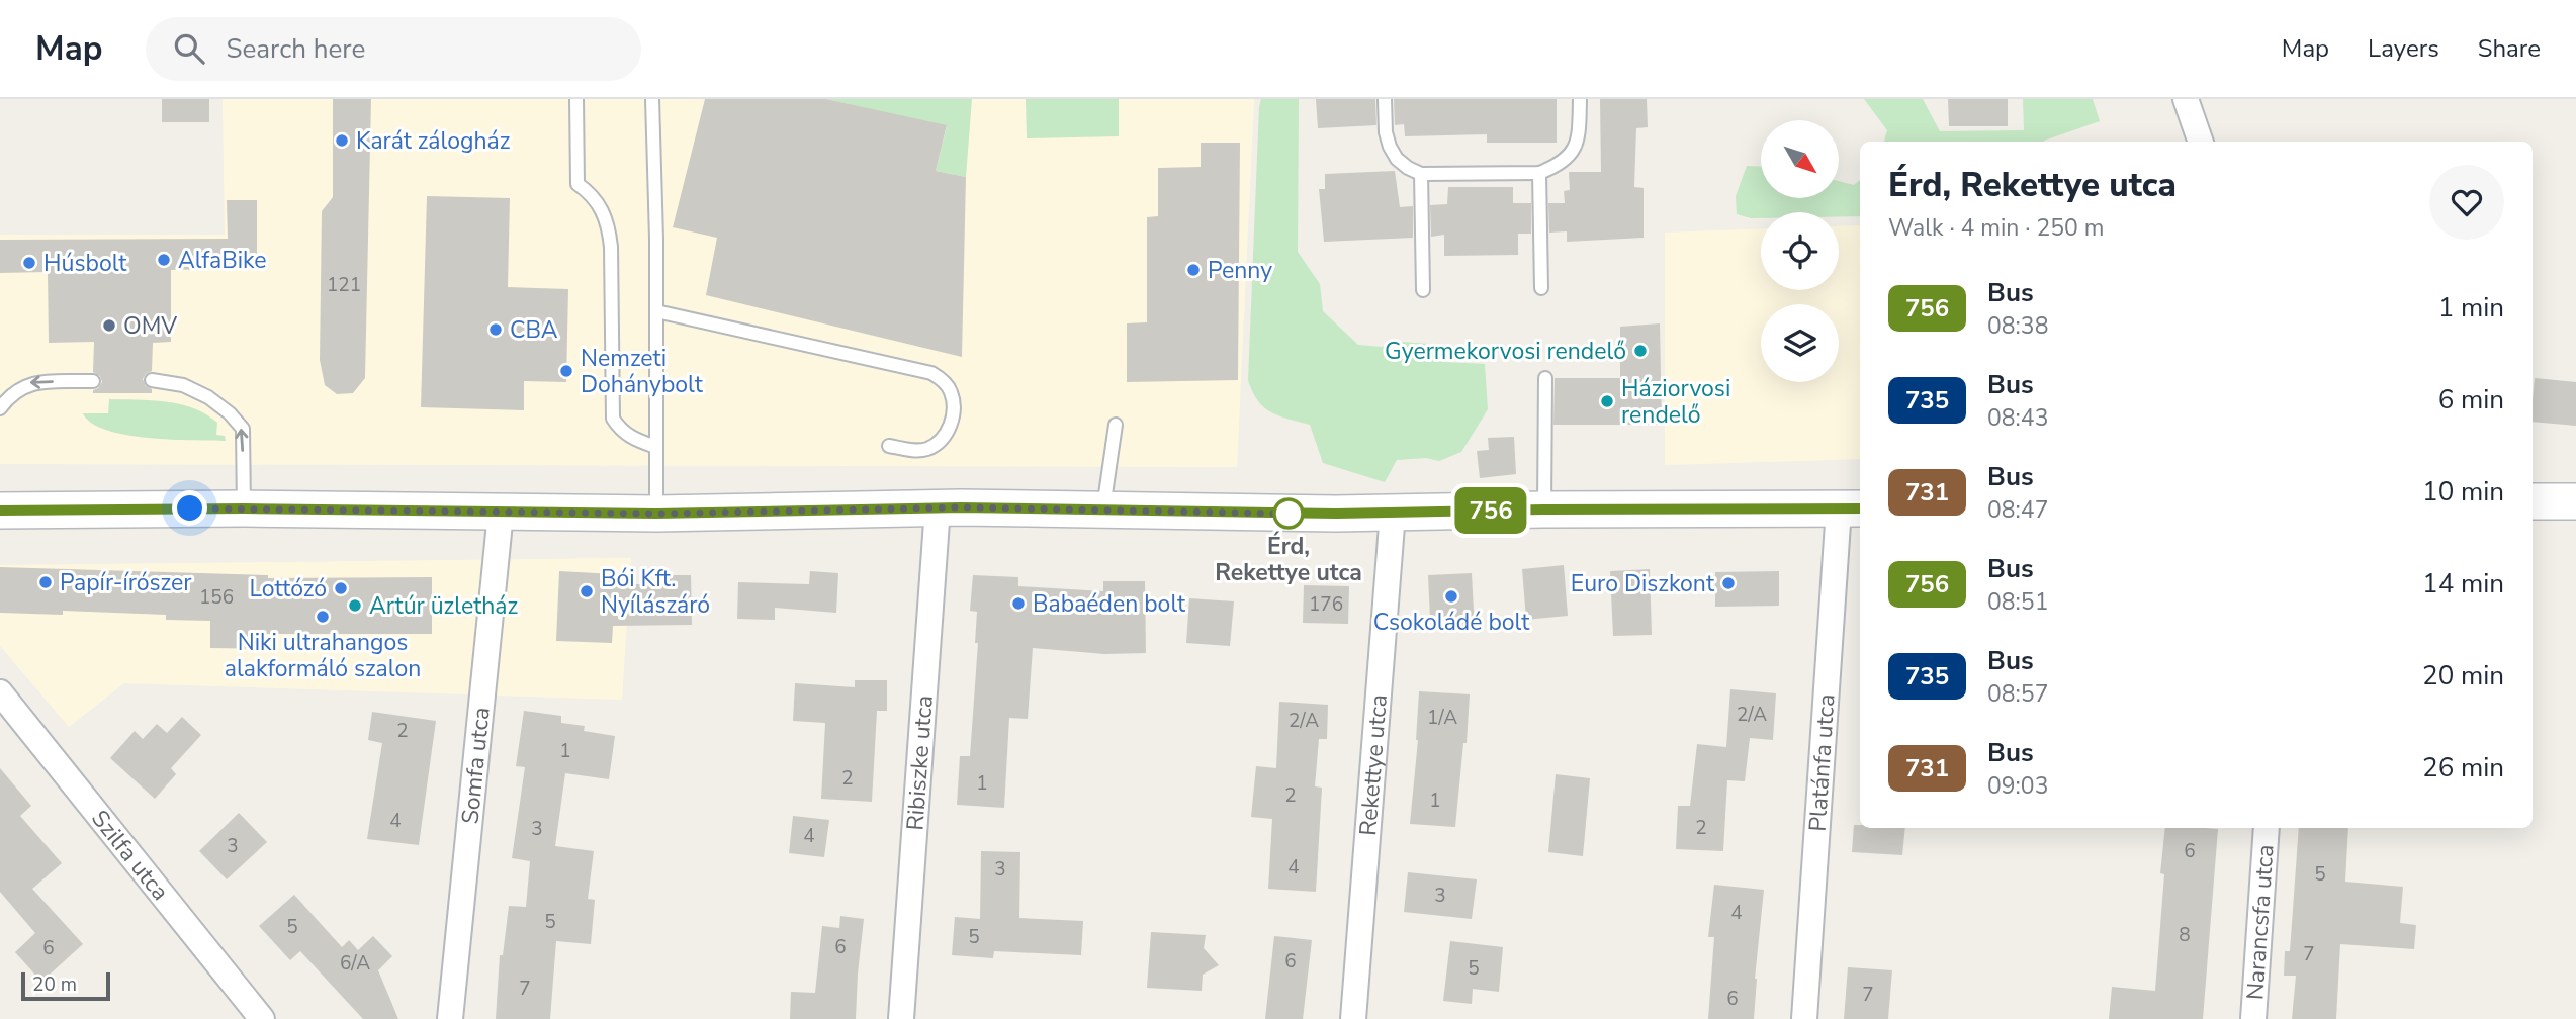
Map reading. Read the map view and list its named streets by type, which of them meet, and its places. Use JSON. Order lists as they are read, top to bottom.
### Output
{
  "streets": {
    "street": [
      "Ribiszke utca",
      "Platánfa utca",
      "Somfa utca",
      "Rekettye utca",
      "Szilfa utca",
      "Narancsfa utca"
    ]
  },
  "places": [
    "Karát zálogház",
    "AlfaBike",
    "Húsbolt",
    "Penny",
    "OMV",
    "CBA",
    "Gyermekorvosi rendelő",
    "Nemzeti Dohánybolt",
    "Háziorvosi rendelő",
    "Érd, Rekettye utca",
    "Papír-írószer",
    "Euro Diszkont",
    "Lottózó",
    "Bói Kft. Nyílászáró",
    "Csokoládé bolt",
    "Babaéden bolt",
    "Artúr üzletház",
    "Niki ultrahangos alakformáló szalon"
  ],
  "lines": ["bus line 756"],
  "house_numbers": [
    "121",
    "156",
    "176",
    "2/A",
    "1/A",
    "2/A",
    "2",
    "1",
    "2",
    "1",
    "2",
    "1",
    "4",
    "2",
    "3",
    "4",
    "3",
    "6",
    "4",
    "3",
    "5",
    "3",
    "4",
    "5",
    "5",
    "8",
    "5",
    "6",
    "6",
    "7",
    "6",
    "6/A",
    "5",
    "7",
    "7",
    "6"
  ],
  "scale_bar": "20 m",
  "north": "bottom right",
  "page": {
    "header": "Map",
    "search": "Search here",
    "nav": ["Map", "Layers", "Share"],
    "on_map": "756",
    "heading": ["Érd, Rekettye utca", "Walk · 4 min · 250 m"],
    "list": [
      {
        "mark": "756",
        "name": "Bus",
        "note": "08:38",
        "value": "1 min"
      },
      {
        "mark": "735",
        "name": "Bus",
        "note": "08:43",
        "value": "6 min"
      },
      {
        "mark": "731",
        "name": "Bus",
        "note": "08:47",
        "value": "10 min"
      },
      {
        "mark": "756",
        "name": "Bus",
        "note": "08:51",
        "value": "14 min"
      },
      {
        "mark": "735",
        "name": "Bus",
        "note": "08:57",
        "value": "20 min"
      },
      {
        "mark": "731",
        "name": "Bus",
        "note": "09:03",
        "value": "26 min"
      }
    ],
    "scale": "20 m"
  }
}
